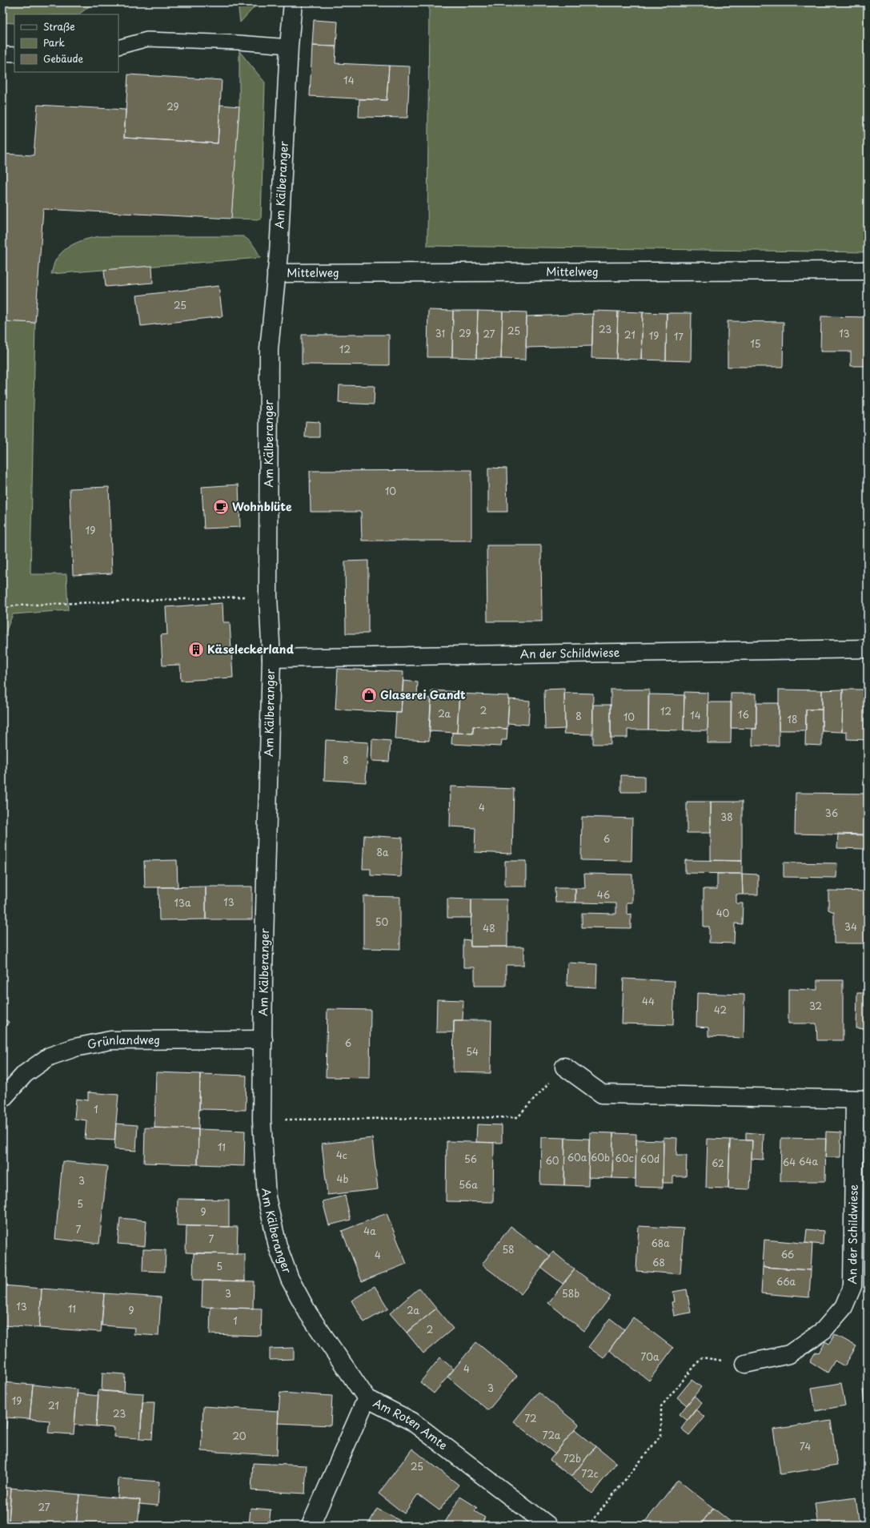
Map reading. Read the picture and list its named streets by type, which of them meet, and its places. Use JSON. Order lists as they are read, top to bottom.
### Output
{
  "streets": {
    "street": [
      "Am Kälberanger",
      "Mittelweg",
      "An der Schildwiese",
      "Grünlandweg",
      "Am Roten Amte"
    ]
  },
  "crossings": [
    ["Am Kälberanger", "Mittelweg"],
    ["Am Kälberanger", "An der Schildwiese"],
    ["Am Kälberanger", "Grünlandweg"],
    ["Am Kälberanger", "Am Roten Amte"]
  ],
  "places": {
    "cafe": ["Wohnblüte"],
    "building": ["Käseleckerland"],
    "shop": ["Glaserei Gandt"]
  },
  "house_numbers": [
    "14",
    "29",
    "25",
    "23",
    "25",
    "31",
    "29",
    "13",
    "27",
    "21",
    "19",
    "17",
    "15",
    "12",
    "10",
    "19",
    "2",
    "12",
    "2a",
    "16",
    "14",
    "8",
    "10",
    "18",
    "8",
    "4",
    "36",
    "38",
    "6",
    "8a",
    "46",
    "13",
    "13a",
    "40",
    "50",
    "34",
    "48",
    "44",
    "32",
    "42",
    "6",
    "54",
    "1",
    "11",
    "4c",
    "60a",
    "60b",
    "60c",
    "56",
    "60d",
    "60",
    "64a",
    "64",
    "62",
    "4b",
    "3",
    "56a",
    "5",
    "9",
    "7",
    "4a",
    "7",
    "68a",
    "58",
    "66",
    "4",
    "68",
    "5",
    "66a",
    "3",
    "58b",
    "13",
    "11",
    "9",
    "2a",
    "1",
    "2",
    "70a",
    "4",
    "3",
    "19",
    "21",
    "23",
    "72",
    "72a",
    "20",
    "74",
    "72b",
    "25",
    "72c",
    "27"
  ],
  "legend": ["Straße", "Park", "Gebäude"]
}
